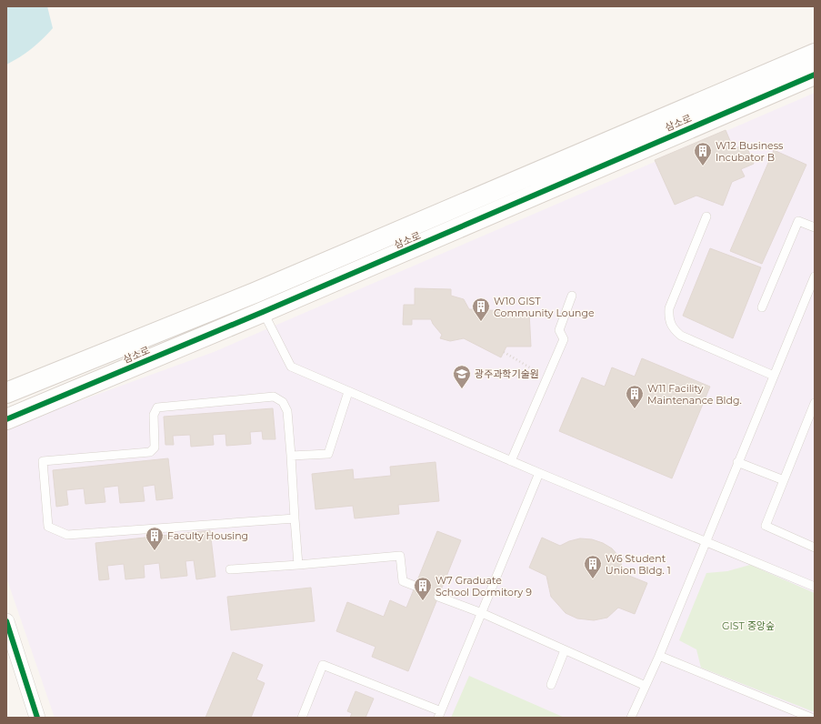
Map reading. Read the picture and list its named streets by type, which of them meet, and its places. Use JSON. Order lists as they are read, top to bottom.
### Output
{
  "streets": {
    "street": ["삼소로"]
  },
  "parks": ["GIST 중앙숲"],
  "places": {
    "building": [
      "W12 Business Incubator B",
      "W10 GIST Community Lounge",
      "W11 Facility Maintenance Bldg.",
      "Faculty Housing",
      "W6 Student Union Bldg. 1",
      "W7 Graduate School Dormitory 9"
    ],
    "school or university": ["광주과학기술원"]
  }
}
